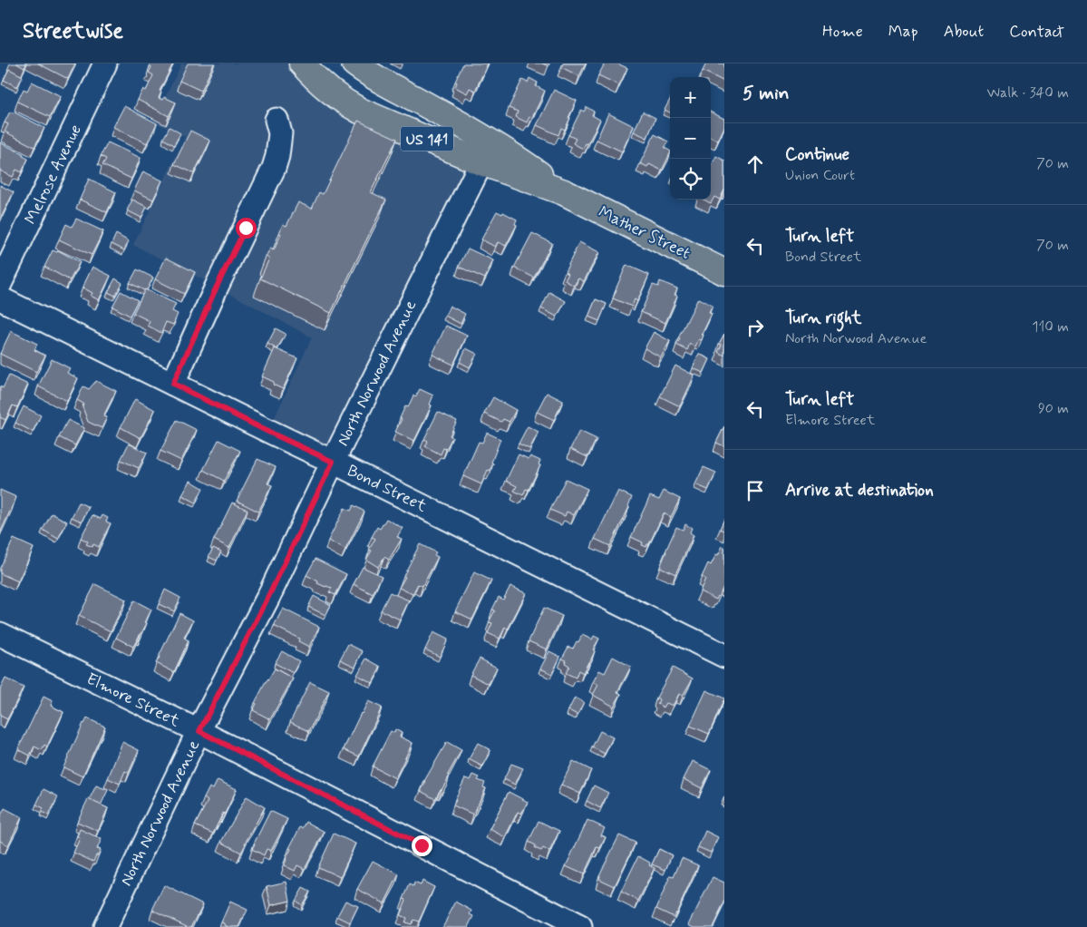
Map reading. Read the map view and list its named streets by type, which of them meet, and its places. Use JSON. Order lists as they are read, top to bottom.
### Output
{
  "streets": {
    "main road": ["US 141", "Mather Street"],
    "street": [
      "Melrose Avenue",
      "North Norwood Avenue",
      "Bond Street",
      "Elmore Street"
    ]
  },
  "crossings": [
    ["Mather Street", "North Norwood Avenue"],
    ["North Norwood Avenue", "Bond Street"],
    ["North Norwood Avenue", "Elmore Street"]
  ],
  "page": {
    "header": "Streetwise",
    "nav": [
      "Home",
      "Map",
      "About",
      "Contact"
    ],
    "heading": ["5 min", "Walk · 340 m"],
    "map_buttons": ["+", "−"],
    "list": [
      ["Continue", "Union Court", "70 m"],
      ["Turn left", "Bond Street", "70 m"],
      ["Turn right", "North Norwood Avenue", "110 m"],
      ["Turn left", "Elmore Street", "90 m"],
      "Arrive at destination"
    ]
  }
}
